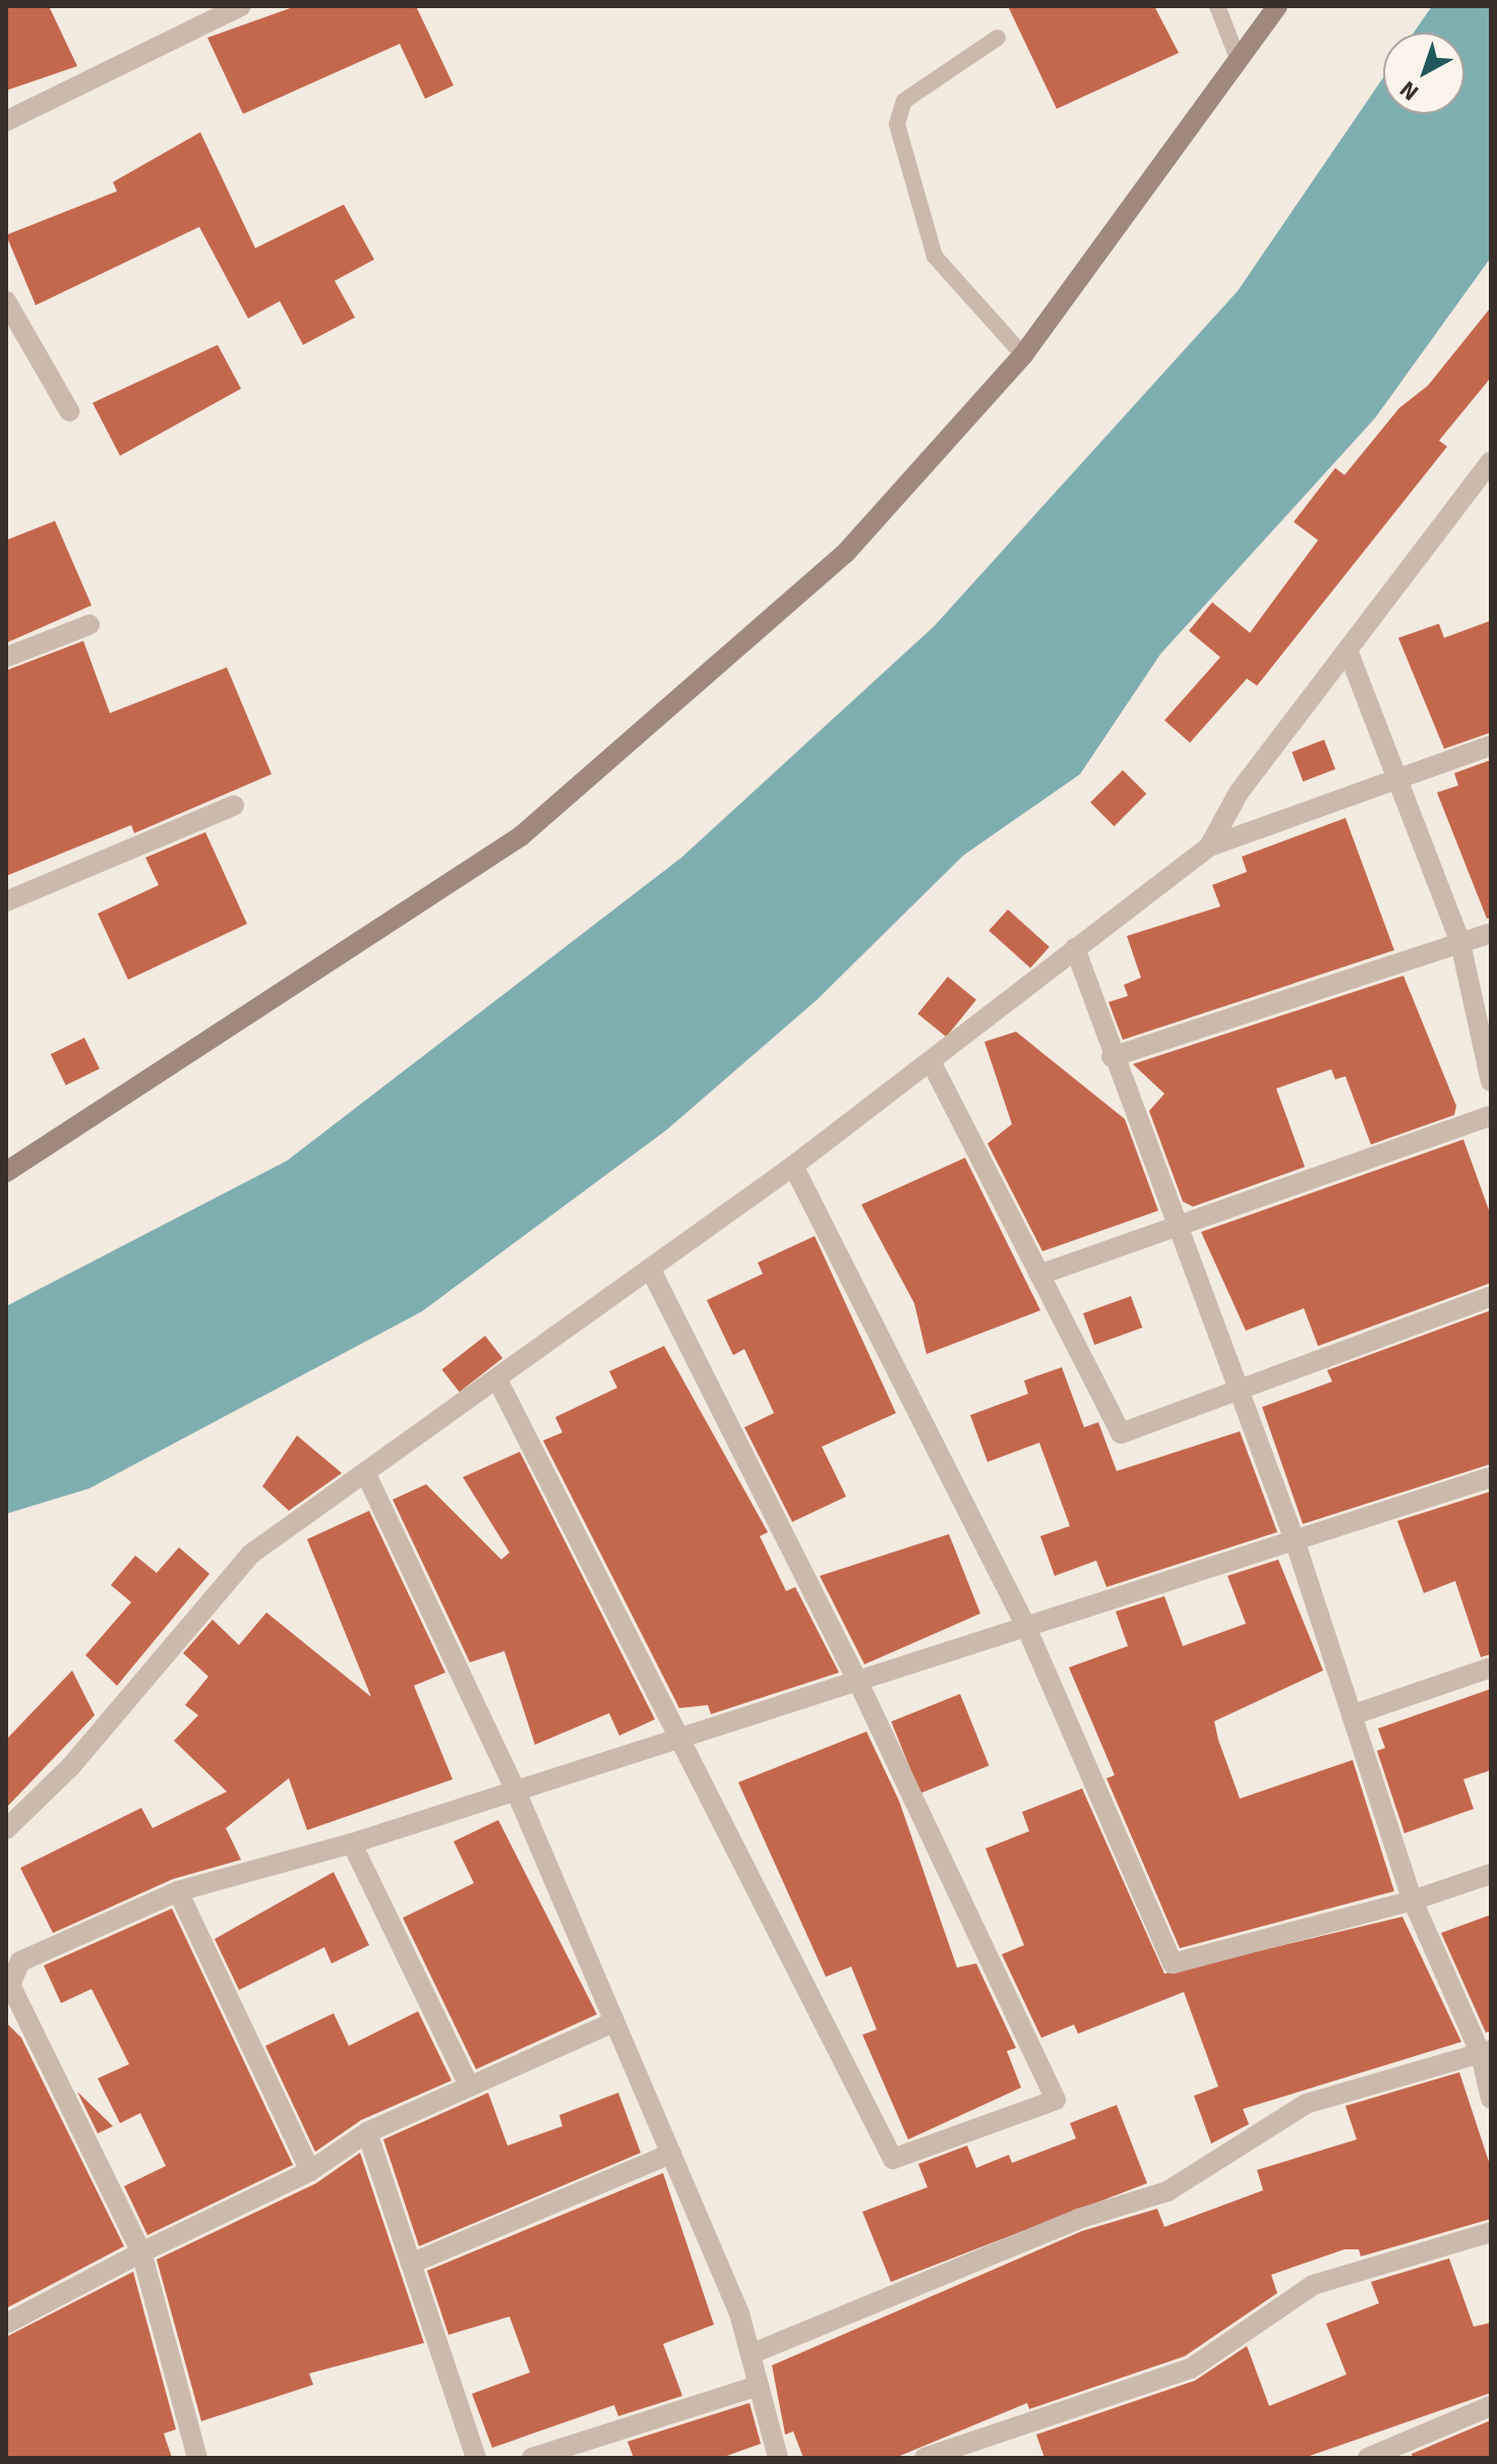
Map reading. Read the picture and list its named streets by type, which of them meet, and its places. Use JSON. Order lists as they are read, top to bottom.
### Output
{
  "north": "bottom left"
}
